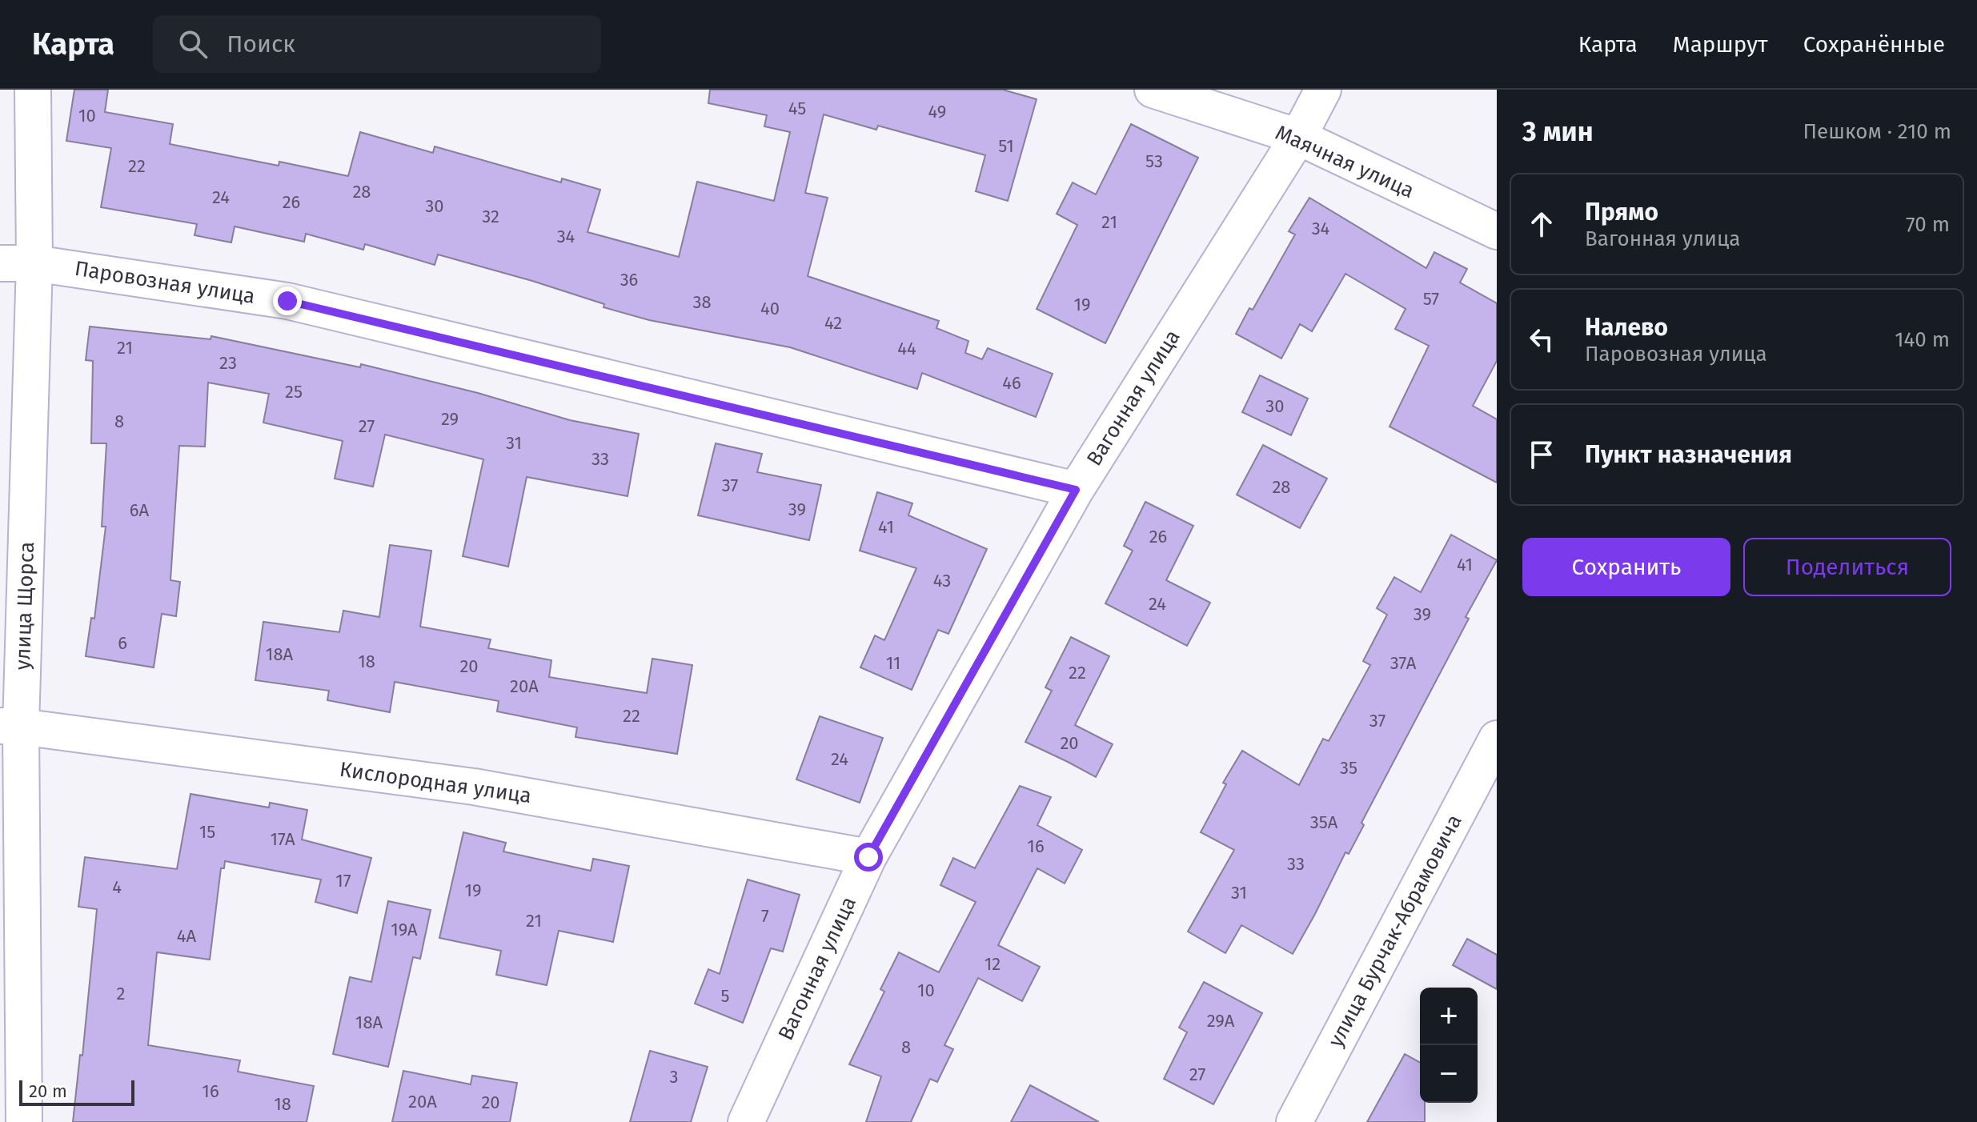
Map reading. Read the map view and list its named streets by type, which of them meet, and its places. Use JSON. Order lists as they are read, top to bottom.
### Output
{
  "streets": {
    "street": [
      "Маячная улица",
      "Паровозная улица",
      "Вагонная улица",
      "улица Щорса",
      "Кислородная улица",
      "улица Бурчак-Абрамовича"
    ]
  },
  "crossings": [
    ["Маячная улица", "Вагонная улица"],
    ["Паровозная улица", "Вагонная улица"],
    ["Паровозная улица", "улица Щорса"],
    ["Вагонная улица", "Кислородная улица"],
    ["улица Щорса", "Кислородная улица"]
  ],
  "house_numbers": [
    "45",
    "49",
    "10",
    "51",
    "53",
    "22",
    "28",
    "24",
    "26",
    "30",
    "32",
    "21",
    "34",
    "34",
    "36",
    "57",
    "38",
    "19",
    "40",
    "42",
    "21",
    "44",
    "23",
    "46",
    "25",
    "30",
    "29",
    "8",
    "27",
    "31",
    "33",
    "37",
    "28",
    "39",
    "6А",
    "41",
    "26",
    "41",
    "43",
    "24",
    "39",
    "6",
    "18А",
    "18",
    "11",
    "37А",
    "20",
    "22",
    "20А",
    "22",
    "37",
    "20",
    "24",
    "35",
    "35А",
    "15",
    "17А",
    "16",
    "33",
    "17",
    "4",
    "19",
    "31",
    "7",
    "21",
    "19А",
    "4А",
    "12",
    "10",
    "2",
    "5",
    "29А",
    "18А",
    "8",
    "27",
    "3",
    "16",
    "20А",
    "20",
    "18"
  ],
  "scale_bar": "20 m",
  "page": {
    "header": "Карта",
    "search": "Поиск",
    "nav": ["Карта", "Маршрут", "Сохранённые"],
    "heading": ["3 мин", "Пешком · 210 m"],
    "list": [
      ["Прямо", "Вагонная улица", "70 m"],
      ["Налево", "Паровозная улица", "140 m"],
      "Пункт назначения"
    ],
    "buttons": ["Сохранить", "Поделиться"],
    "map_buttons": ["+", "−"],
    "scale": "20 m"
  }
}
